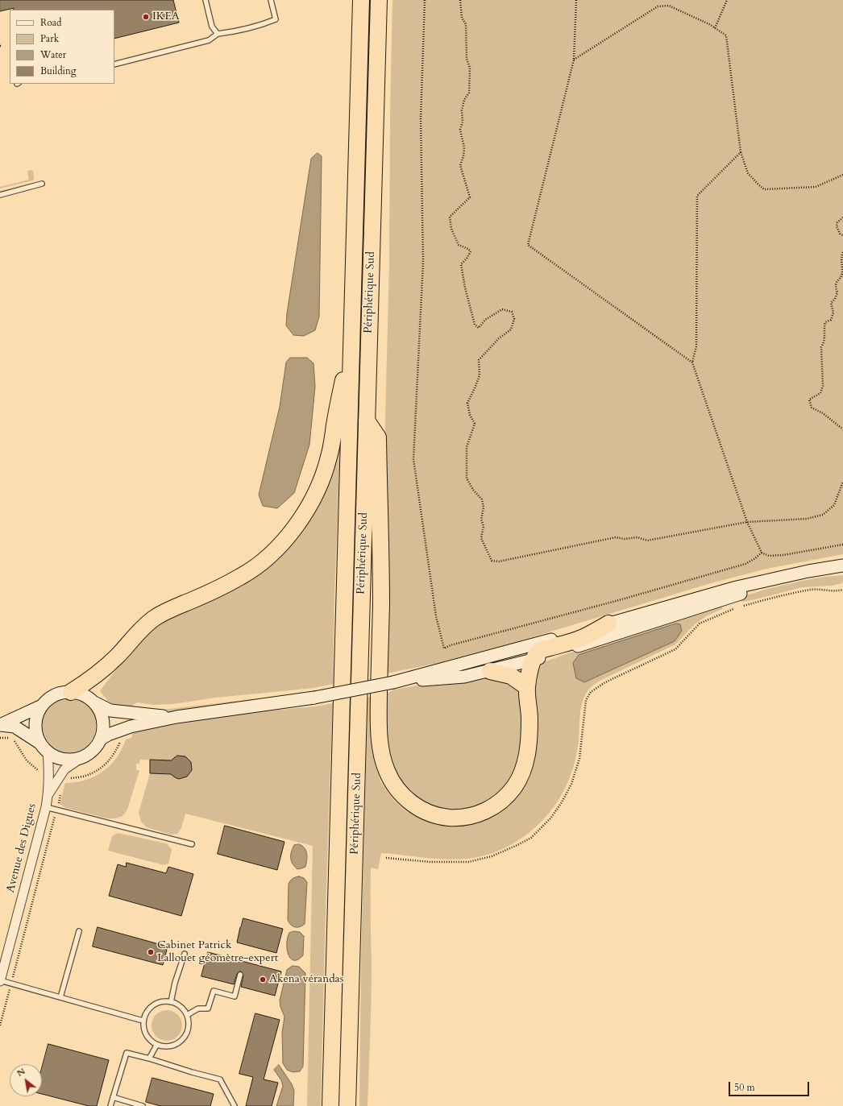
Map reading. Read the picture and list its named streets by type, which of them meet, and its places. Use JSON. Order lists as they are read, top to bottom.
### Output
{
  "streets": {
    "highway": ["Périphérique Sud"],
    "street": ["Avenue des Digues"]
  },
  "places": ["IKEA", "Cabinet Patrick Lallouet géomètre-expert", "Akena vérandas"],
  "legend": [
    "Road",
    "Park",
    "Water",
    "Building"
  ],
  "scale_bar": "50 m",
  "north": "top left"
}
